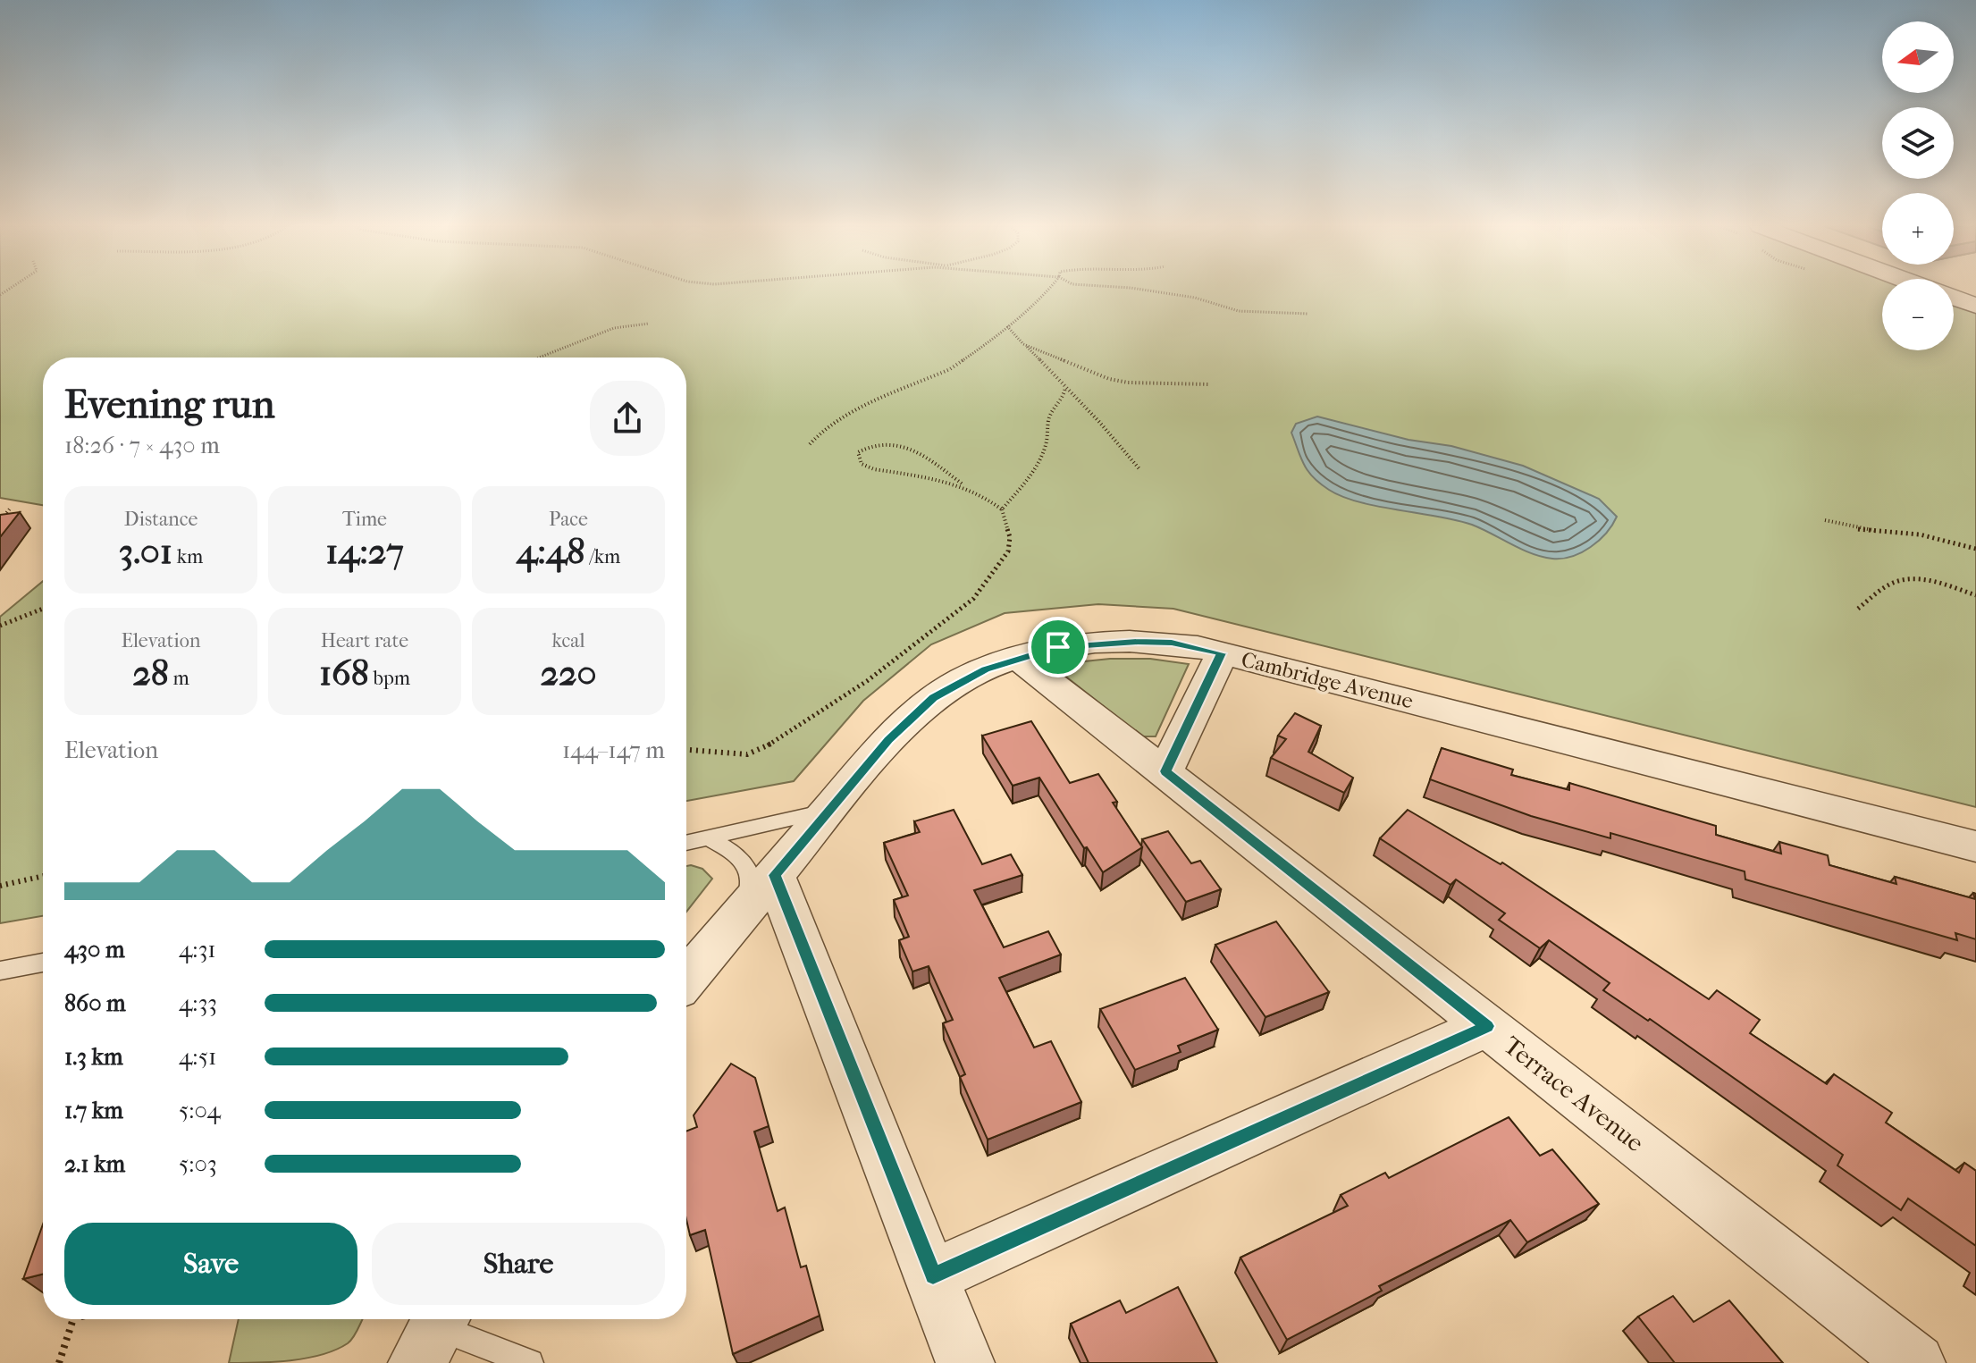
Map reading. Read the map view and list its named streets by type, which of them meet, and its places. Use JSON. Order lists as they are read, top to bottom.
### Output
{
  "streets": {
    "street": ["Cambridge Avenue", "Terrace Avenue"]
  },
  "crossings": [
    ["Cambridge Avenue", "Terrace Avenue"]
  ],
  "north": "left",
  "page": {
    "map_buttons": ["+", "−"],
    "heading": ["Evening run", "18:26 · 7 × 430 m"],
    "stats": [
      ["Distance", "3.01 km"],
      ["Time", "14:27"],
      ["Pace", "4:48 /km"],
      ["Elevation", "28 m"],
      ["Heart rate", "168 bpm"],
      ["kcal", "220"]
    ],
    "chart": ["Elevation", "144–147 m"],
    "list": [
      {
        "name": "430 m",
        "note": "4:31"
      },
      {
        "name": "860 m",
        "note": "4:33"
      },
      {
        "name": "1.3 km",
        "note": "4:51"
      },
      {
        "name": "1.7 km",
        "note": "5:04"
      },
      {
        "name": "2.1 km",
        "note": "5:03"
      }
    ],
    "buttons": ["Save", "Share"]
  }
}
